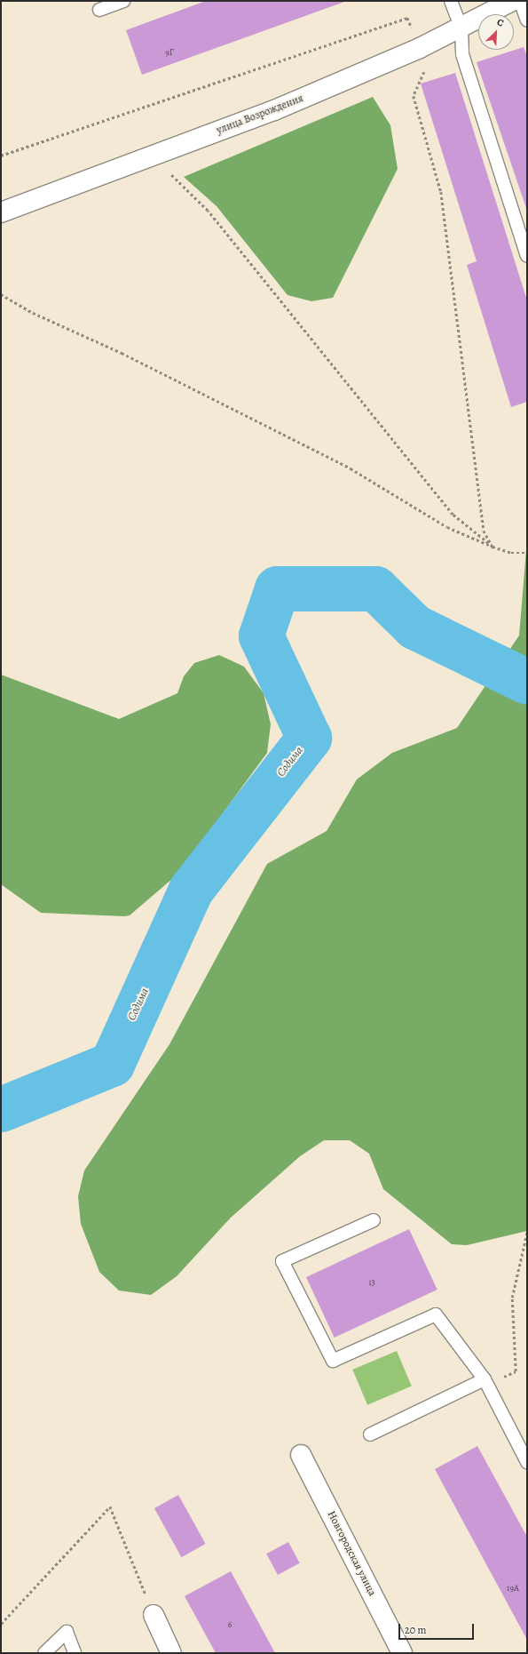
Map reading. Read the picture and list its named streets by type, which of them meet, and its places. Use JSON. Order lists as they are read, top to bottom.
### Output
{
  "streets": {
    "street": ["улица Возрождения", "Новгородская улица"]
  },
  "water": ["Содима"],
  "house_numbers": [
    "9Г",
    "13",
    "19А",
    "6"
  ],
  "scale_bar": "20 m",
  "north": "top right"
}
